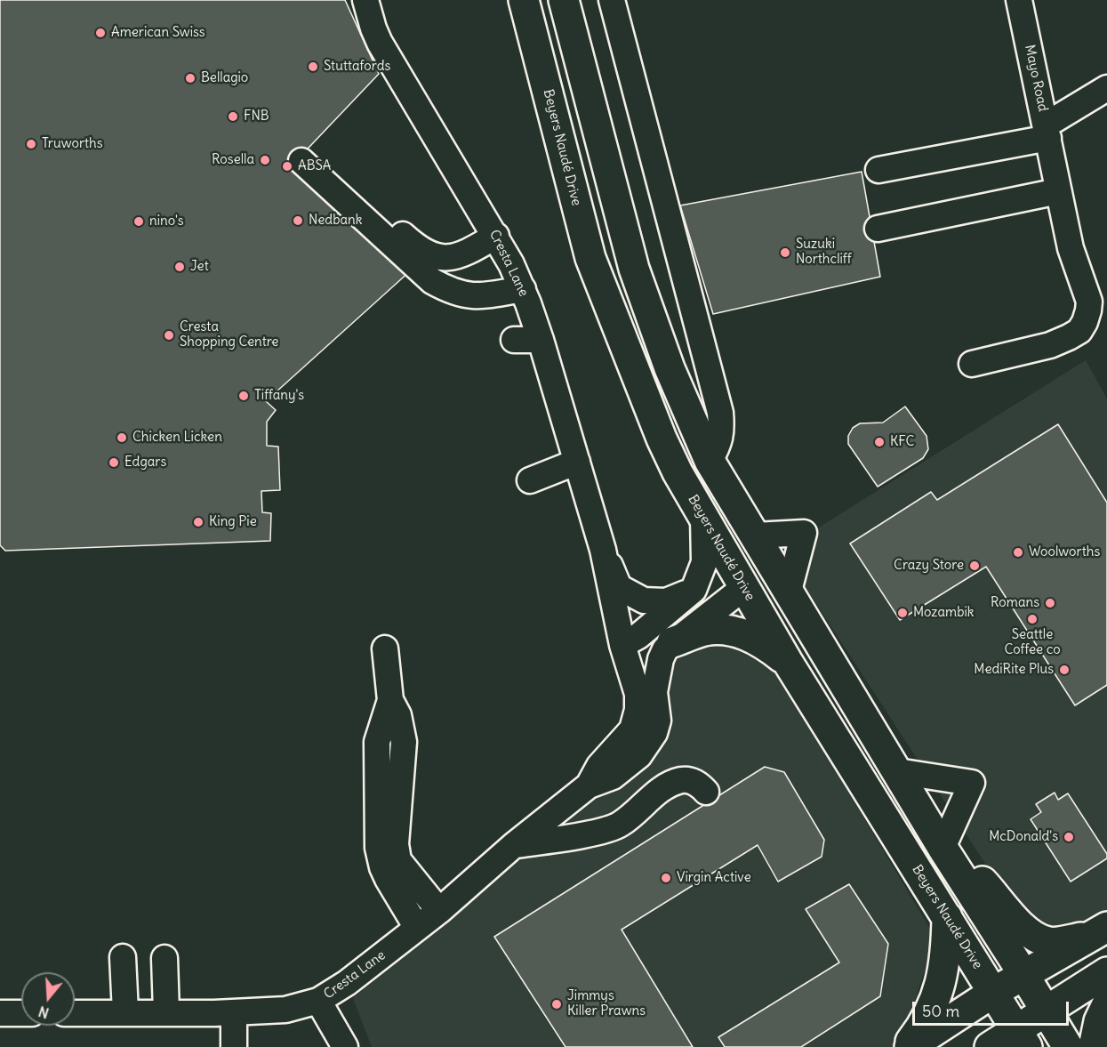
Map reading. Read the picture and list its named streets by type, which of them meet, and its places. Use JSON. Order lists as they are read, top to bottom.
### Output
{
  "streets": {
    "main road": ["Beyers Naudé Drive"],
    "street": ["Mayo Road", "Cresta Lane"]
  },
  "crossings": [
    ["Beyers Naudé Drive", "Cresta Lane"]
  ],
  "places": [
    "American Swiss",
    "Stuttafords",
    "Bellagio",
    "FNB",
    "Truworths",
    "Rosella",
    "ABSA",
    "Nedbank",
    "nino's",
    "Suzuki Northcliff",
    "Jet",
    "Cresta Shopping Centre",
    "Tiffany's",
    "Chicken Licken",
    "KFC",
    "Edgars",
    "King Pie",
    "Woolworths",
    "Crazy Store",
    "Romans",
    "Mozambik",
    "Seattle Coffee co",
    "MediRite Plus",
    "McDonald's",
    "Virgin Active",
    "Jimmys Killer Prawns"
  ],
  "scale_bar": "50 m",
  "north": "bottom"
}
